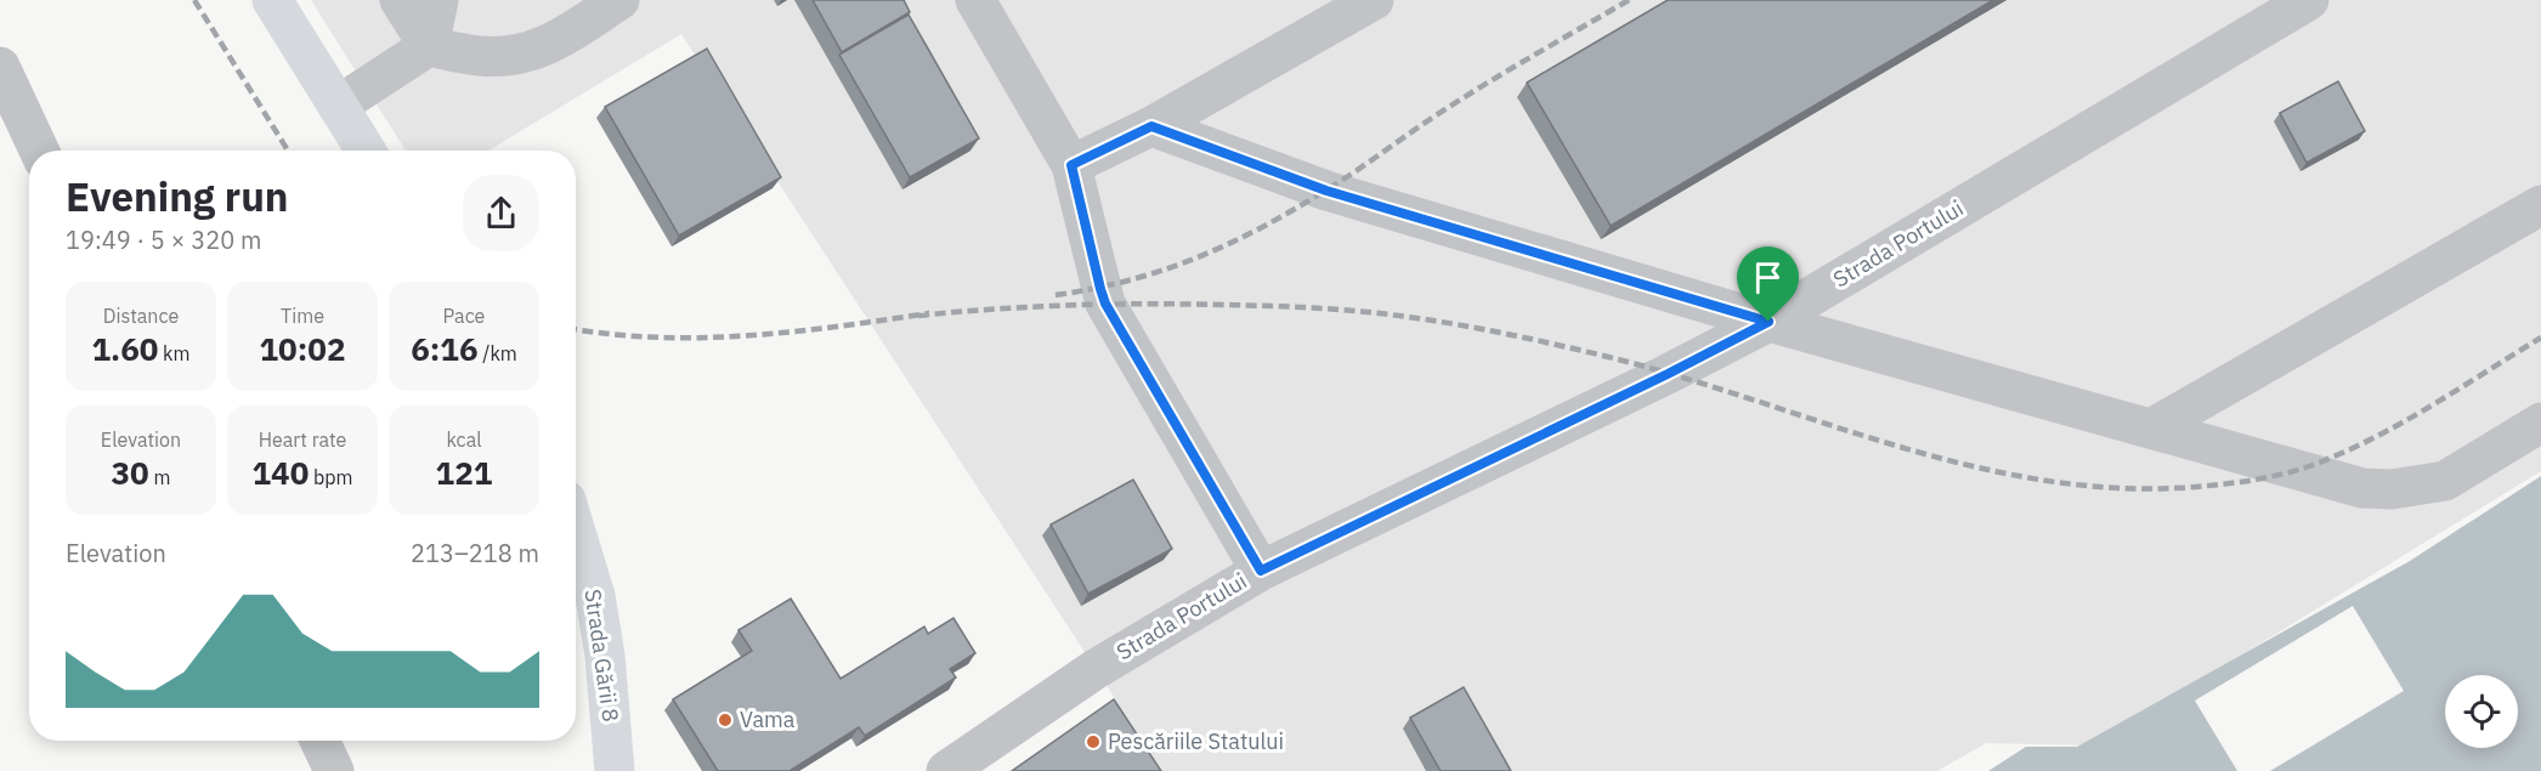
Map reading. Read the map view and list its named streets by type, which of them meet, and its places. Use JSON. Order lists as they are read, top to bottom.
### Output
{
  "streets": {
    "main road": ["Strada Gării 8"],
    "street": ["Strada Portului"]
  },
  "places": ["Vama", "Pescăriile Statului"],
  "page": {
    "heading": ["Evening run", "19:49 · 5 × 320 m"],
    "stats": [
      ["Distance", "1.60 km"],
      ["Time", "10:02"],
      ["Pace", "6:16 /km"],
      ["Elevation", "30 m"],
      ["Heart rate", "140 bpm"],
      ["kcal", "121"]
    ],
    "chart": ["Elevation", "213–218 m"]
  }
}
